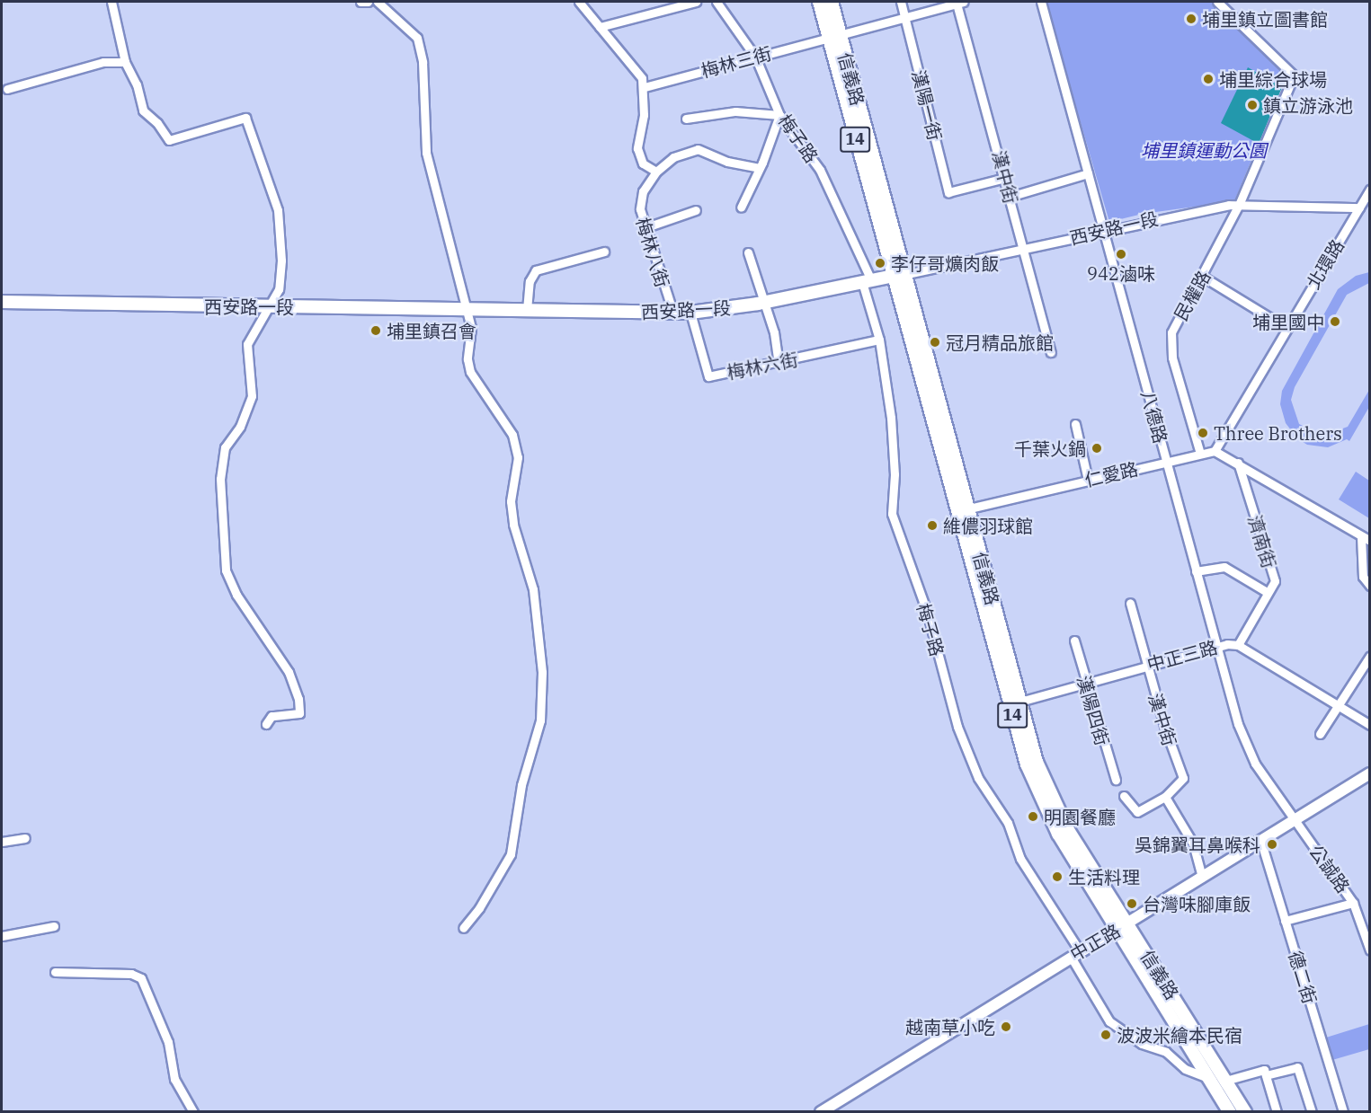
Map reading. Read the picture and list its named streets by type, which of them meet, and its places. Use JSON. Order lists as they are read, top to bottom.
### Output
{
  "streets": {
    "main road": ["信義路", "14", "西安路一段"],
    "street": [
      "梅林三街",
      "漢陽一街",
      "梅子路",
      "漢中街",
      "梅林八街",
      "北環路",
      "民權路",
      "梅林六街",
      "八德路",
      "仁愛路",
      "濟南街",
      "中正三路",
      "漢陽四街",
      "公誠路",
      "中正路",
      "德二街"
    ]
  },
  "crossings": [
    ["梅林三街", "信義路"],
    ["梅林三街", "漢陽一街"],
    ["梅林三街", "梅子路"],
    ["梅林三街", "漢中街"],
    ["信義路", "梅子路"],
    ["信義路", "西安路一段"],
    ["信義路", "仁愛路"],
    ["信義路", "中正三路"],
    ["信義路", "中正路"],
    ["漢陽一街", "漢中街"],
    ["梅子路", "西安路一段"],
    ["梅子路", "梅林六街"],
    ["梅子路", "中正路"],
    ["漢中街", "西安路一段"],
    ["漢中街", "中正三路"],
    ["西安路一段", "梅林八街"],
    ["西安路一段", "北環路"],
    ["西安路一段", "民權路"],
    ["西安路一段", "梅林六街"],
    ["西安路一段", "八德路"],
    ["北環路", "仁愛路"],
    ["民權路", "仁愛路"],
    ["八德路", "仁愛路"],
    ["八德路", "中正三路"],
    ["八德路", "公誠路"],
    ["八德路", "中正路"],
    ["濟南街", "中正三路"],
    ["中正三路", "漢陽四街"],
    ["公誠路", "中正路"],
    ["中正路", "德二街"]
  ],
  "parks": ["埔里鎮運動公園"],
  "places": [
    "埔里鎮立圖書館",
    "埔里綜合球場",
    "鎮立游泳池",
    "942滷味",
    "李仔哥爌肉飯",
    "埔里國中",
    "埔里鎮召會",
    "冠月精品旅館",
    "Three Brothers",
    "千葉火鍋",
    "維儂羽球館",
    "明園餐廳",
    "吳錦翼耳鼻喉科",
    "生活料理",
    "台灣味腳庫飯",
    "越南草小吃",
    "波波米繪本民宿"
  ]
}
